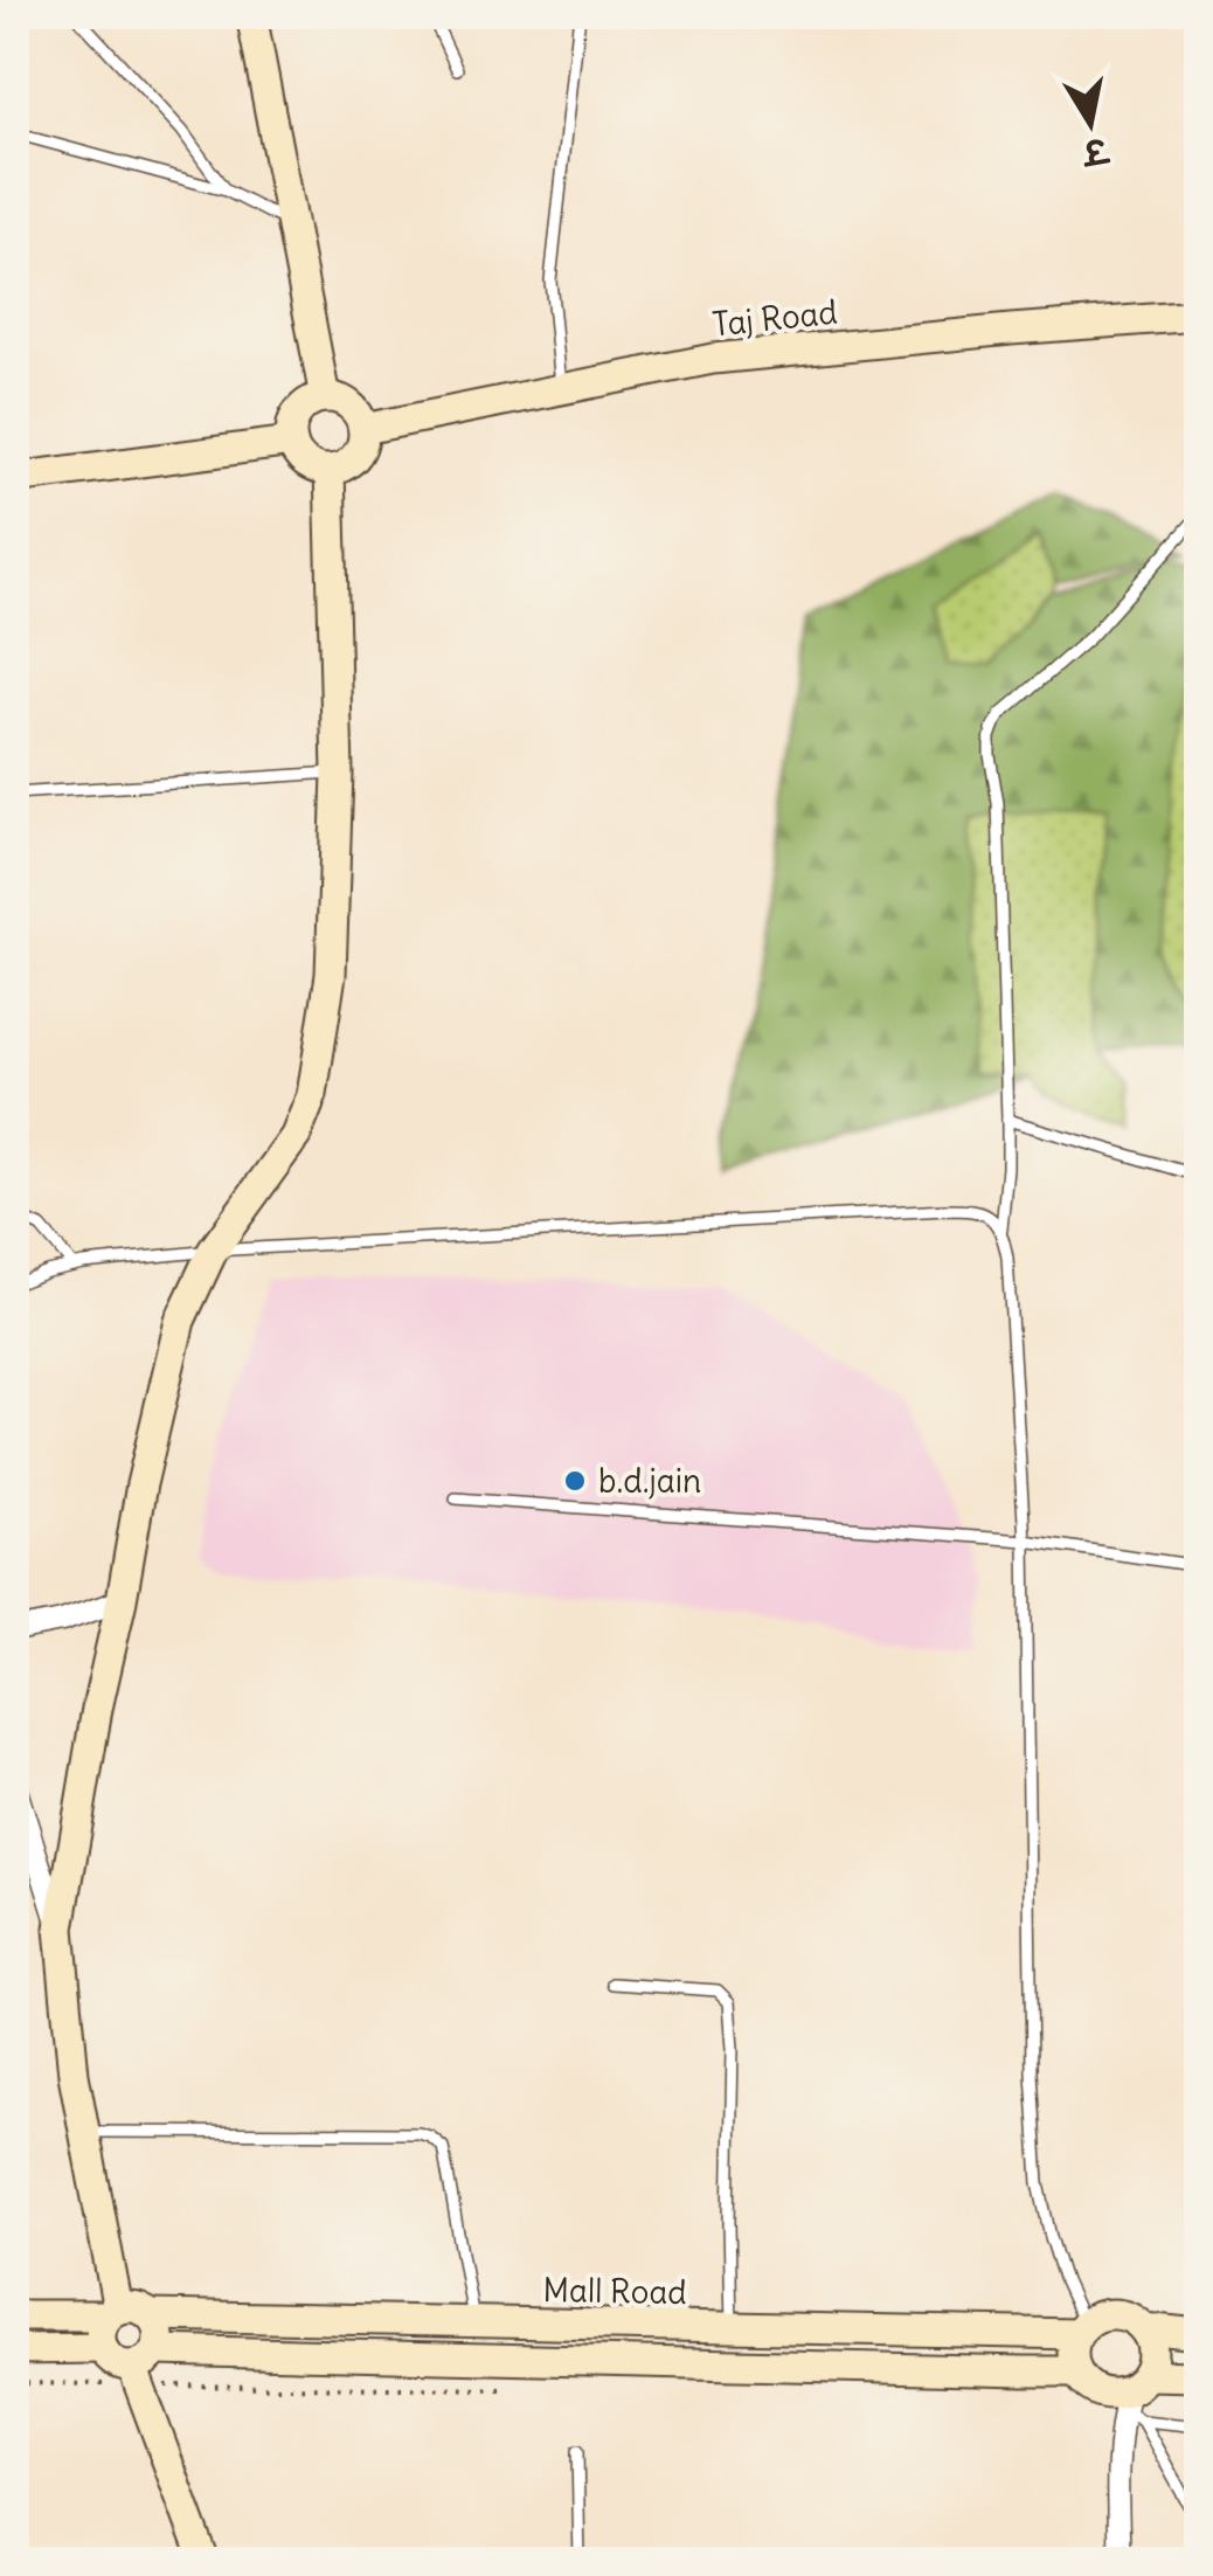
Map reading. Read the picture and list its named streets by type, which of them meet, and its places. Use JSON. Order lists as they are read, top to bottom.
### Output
{
  "streets": {
    "main road": ["Taj Road", "Mall Road"]
  },
  "places": ["b.d.jain"],
  "north": "bottom"
}
